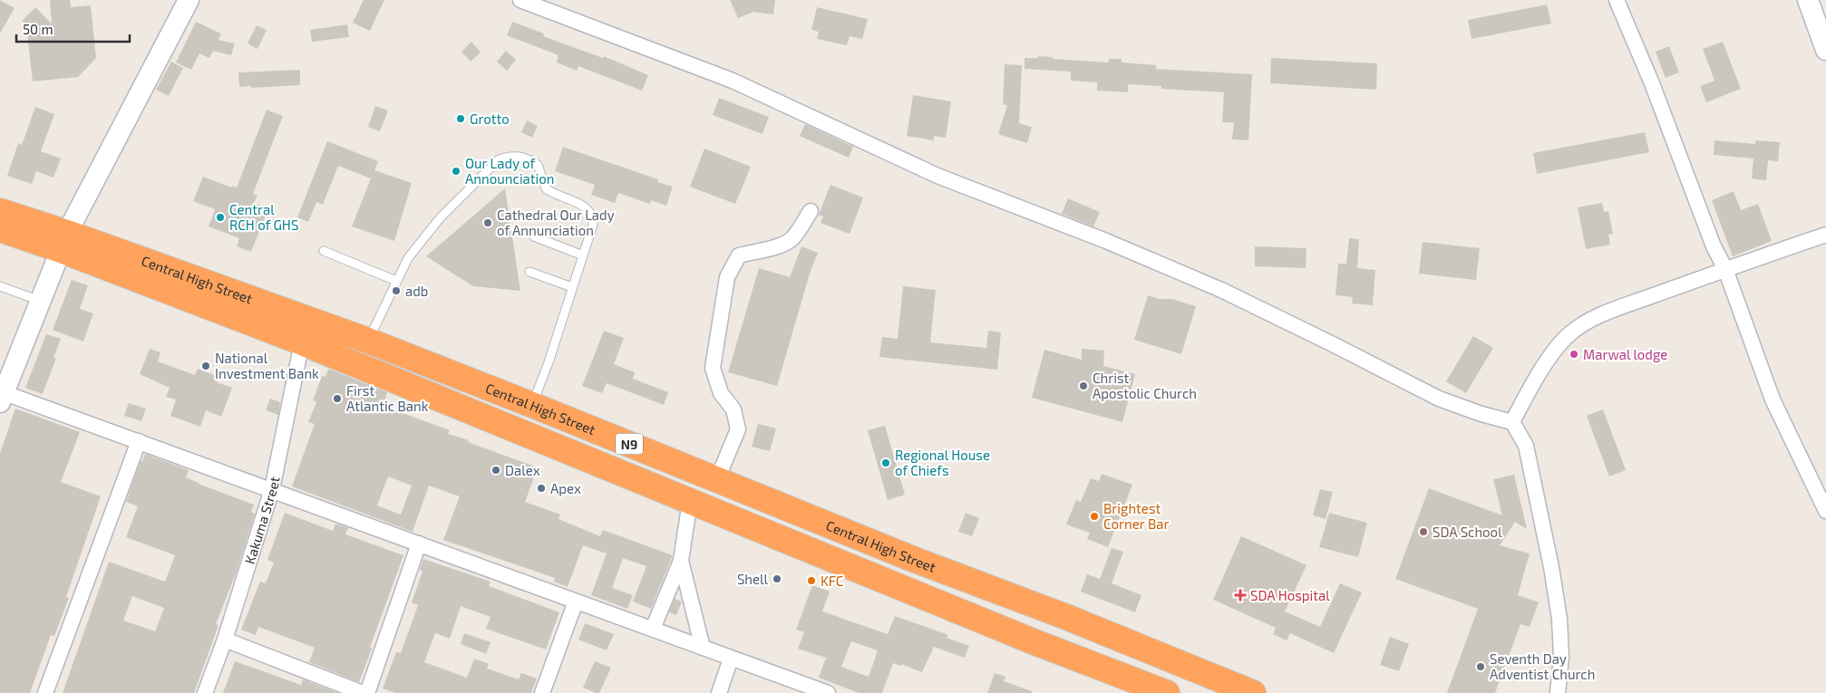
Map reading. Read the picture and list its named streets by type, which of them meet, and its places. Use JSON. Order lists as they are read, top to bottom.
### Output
{
  "streets": {
    "highway": ["Central High Street", "N9"],
    "street": ["Kakuma Street"]
  },
  "crossings": [
    ["Central High Street", "Kakuma Street"]
  ],
  "places": {
    "other": [
      "Grotto",
      "Our Lady of Announciation",
      "Central RCH of GHS",
      "Cathedral Our Lady of Annunciation",
      "adb",
      "Marwal lodge",
      "National Investment Bank",
      "Christ Apostolic Church",
      "First Atlantic Bank",
      "Regional House of Chiefs",
      "Dalex",
      "Apex",
      "Brightest Corner Bar",
      "SDA School",
      "Shell",
      "KFC",
      "Seventh Day Adventist Church"
    ],
    "health": ["SDA Hospital"]
  },
  "scale_bar": "50 m"
}
